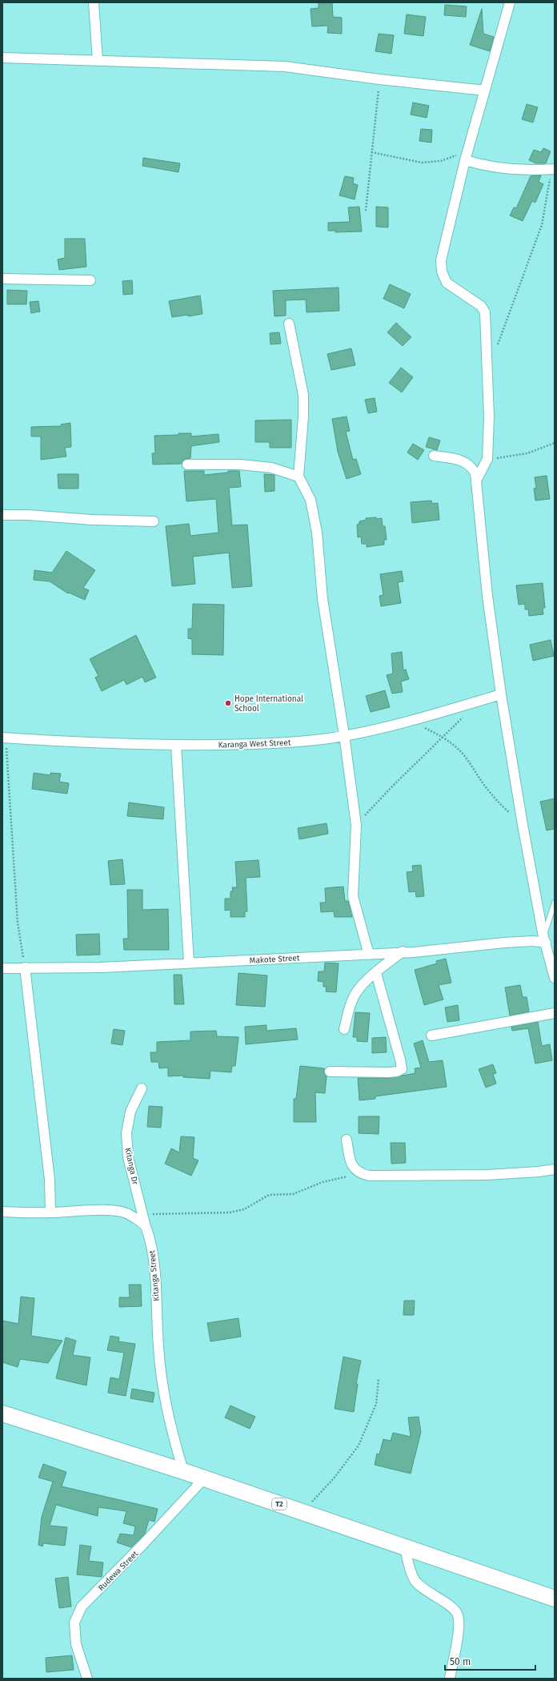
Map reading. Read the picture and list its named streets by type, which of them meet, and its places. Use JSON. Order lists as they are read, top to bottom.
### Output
{
  "streets": {
    "highway": ["T2"],
    "street": [
      "Karanga West Street",
      "Makote Street",
      "Kitanga Dr",
      "Kitanga Street",
      "Rudewa Street"
    ]
  },
  "crossings": [
    ["Kitanga Dr", "Kitanga Street"],
    ["Kitanga Street", "T2"],
    ["T2", "Rudewa Street"]
  ],
  "places": ["Hope International School"],
  "scale_bar": "50 m"
}
